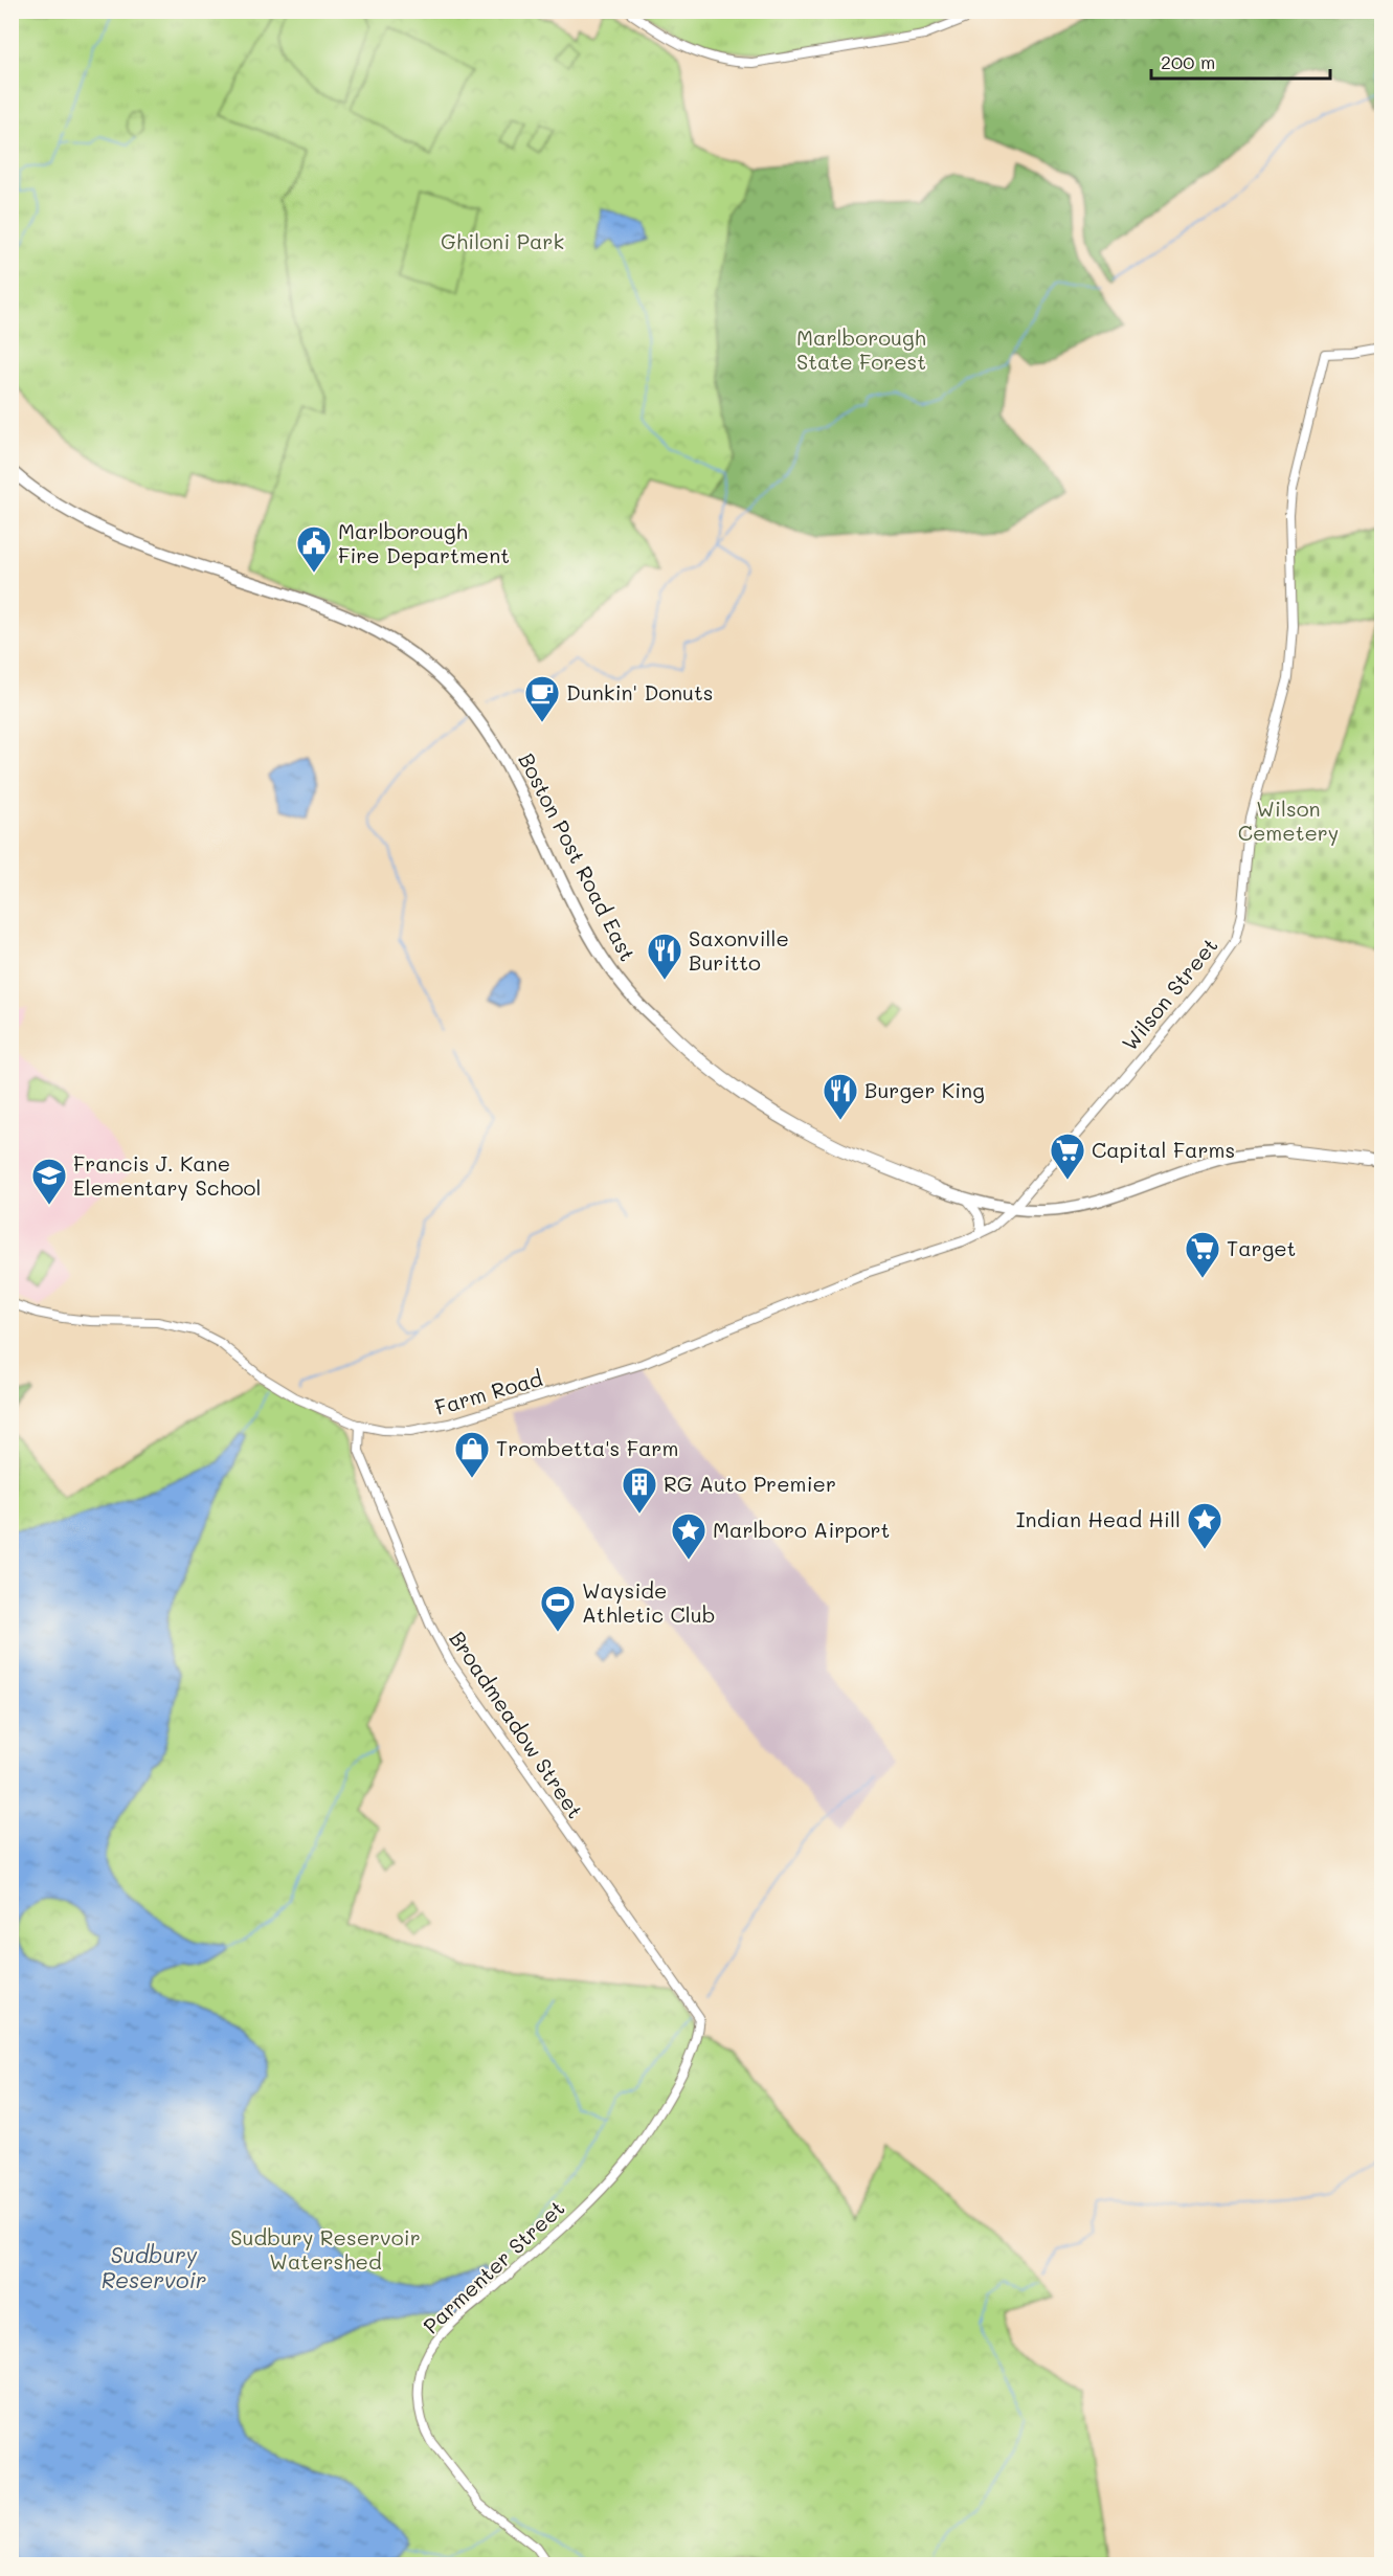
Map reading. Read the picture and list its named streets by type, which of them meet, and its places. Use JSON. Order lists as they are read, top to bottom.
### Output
{
  "streets": {
    "highway": ["Boston Post Road East"],
    "street": [
      "Wilson Street",
      "Farm Road",
      "Broadmeadow Street",
      "Parmenter Street"
    ]
  },
  "crossings": [
    ["Boston Post Road East", "Wilson Street"],
    ["Boston Post Road East", "Farm Road"],
    ["Wilson Street", "Farm Road"],
    ["Farm Road", "Broadmeadow Street"],
    ["Broadmeadow Street", "Parmenter Street"]
  ],
  "water": ["Sudbury Reservoir"],
  "parks": [
    "Ghiloni Park",
    "Marlborough State Forest",
    "Wilson Cemetery",
    "Sudbury Reservoir Watershed"
  ],
  "places": {
    "public building": ["Marlborough Fire Department"],
    "cafe": ["Dunkin' Donuts"],
    "restaurant": ["Saxonville Buritto", "Burger King"],
    "supermarket": ["Capital Farms", "Target"],
    "school or university": ["Francis J. Kane Elementary School"],
    "shop": ["Trombetta's Farm"],
    "building": ["RG Auto Premier"],
    "place": ["Indian Head Hill", "Marlboro Airport"],
    "sports": ["Wayside Athletic Club"]
  },
  "scale_bar": "200 m"
}
